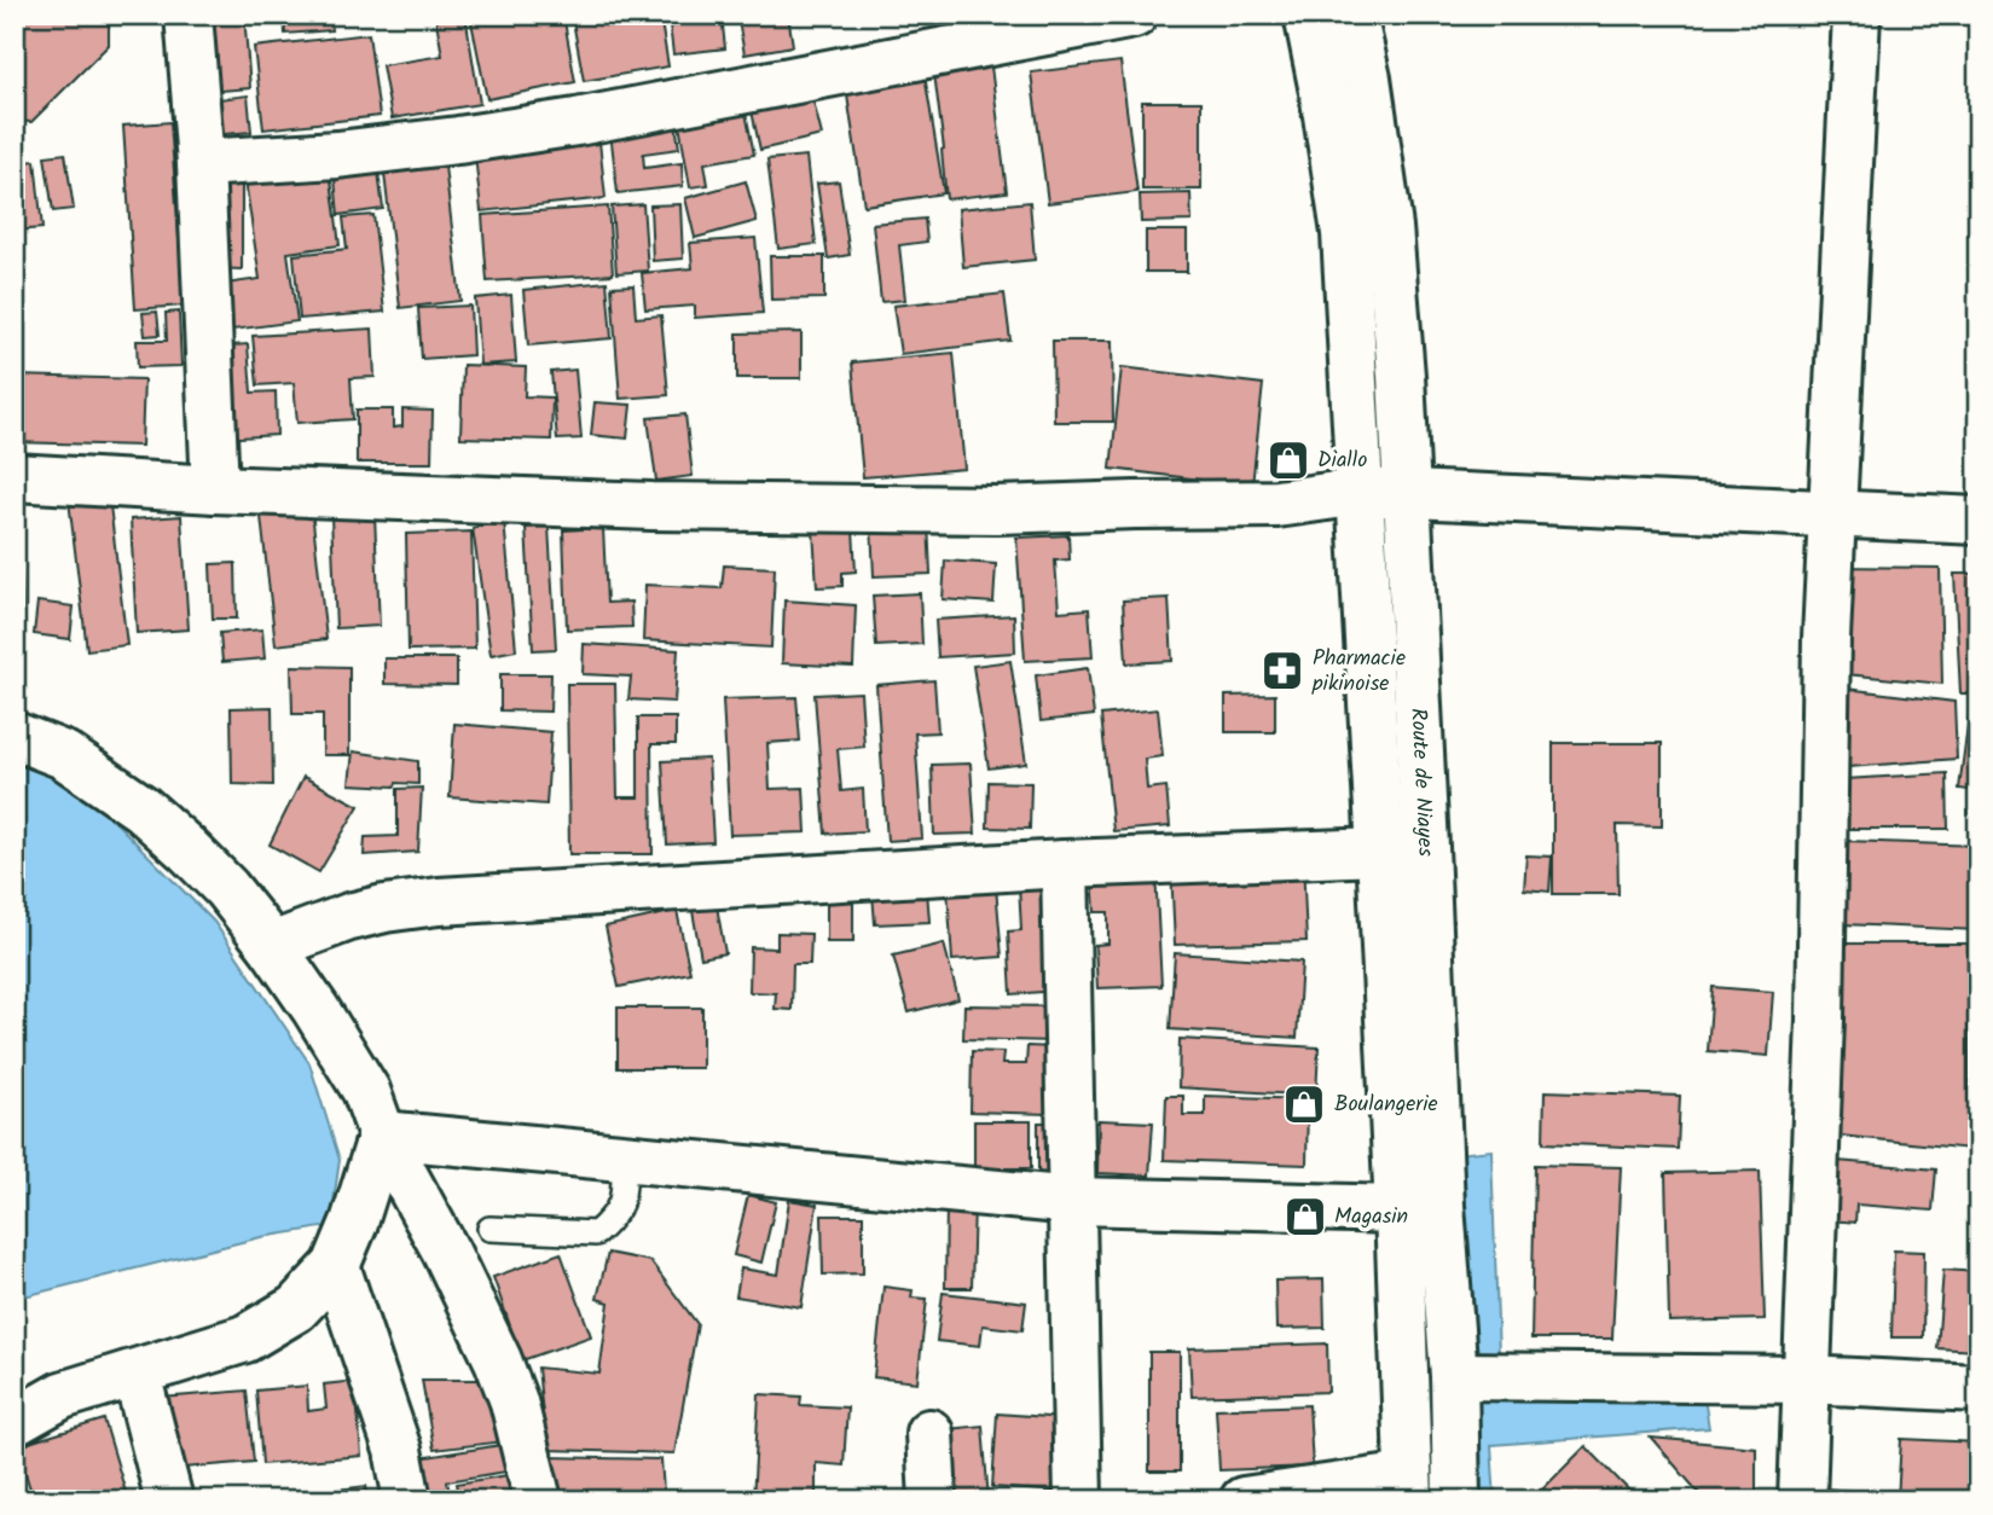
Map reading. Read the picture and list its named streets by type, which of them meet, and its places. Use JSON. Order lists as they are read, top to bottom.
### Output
{
  "streets": {
    "street": ["Route de Niayes"]
  },
  "places": {
    "shop": ["Diallo", "Boulangerie", "Magasin"],
    "pharmacy": ["Pharmacie pikinoise"]
  }
}
